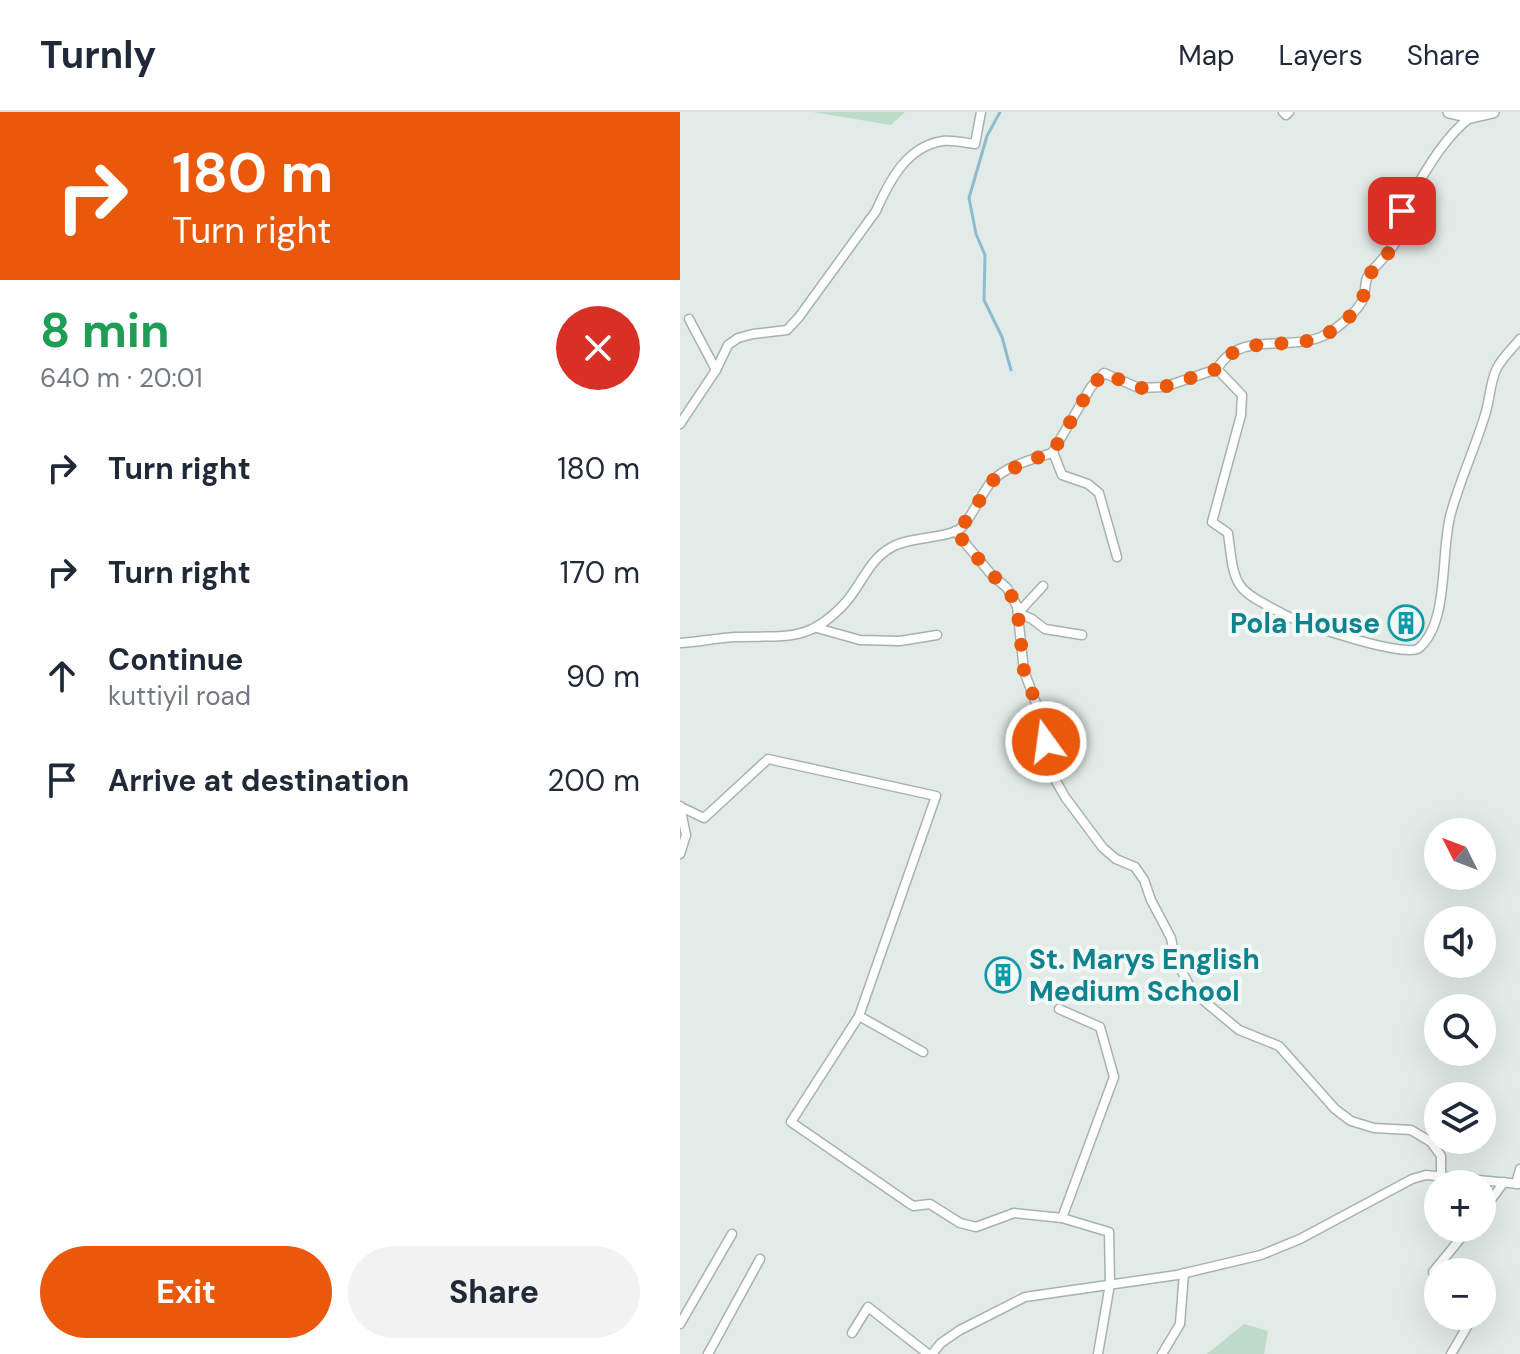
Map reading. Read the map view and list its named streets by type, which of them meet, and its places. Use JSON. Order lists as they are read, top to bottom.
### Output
{
  "places": {
    "building": ["Pola House", "St. Marys English Medium School"]
  },
  "north": "top left",
  "page": {
    "header": "Turnly",
    "nav": ["Map", "Layers", "Share"],
    "turn": ["180 m", "Turn right"],
    "heading": ["8 min", "640 m · 20:01"],
    "list": [
      {
        "name": "Turn right",
        "value": "180 m"
      },
      {
        "name": "Turn right",
        "value": "170 m"
      },
      {
        "name": "Continue",
        "note": "kuttiyil road",
        "value": "90 m"
      },
      {
        "name": "Arrive at destination",
        "value": "200 m"
      }
    ],
    "map_buttons": ["+", "−"],
    "buttons": ["Exit", "Share"]
  }
}
